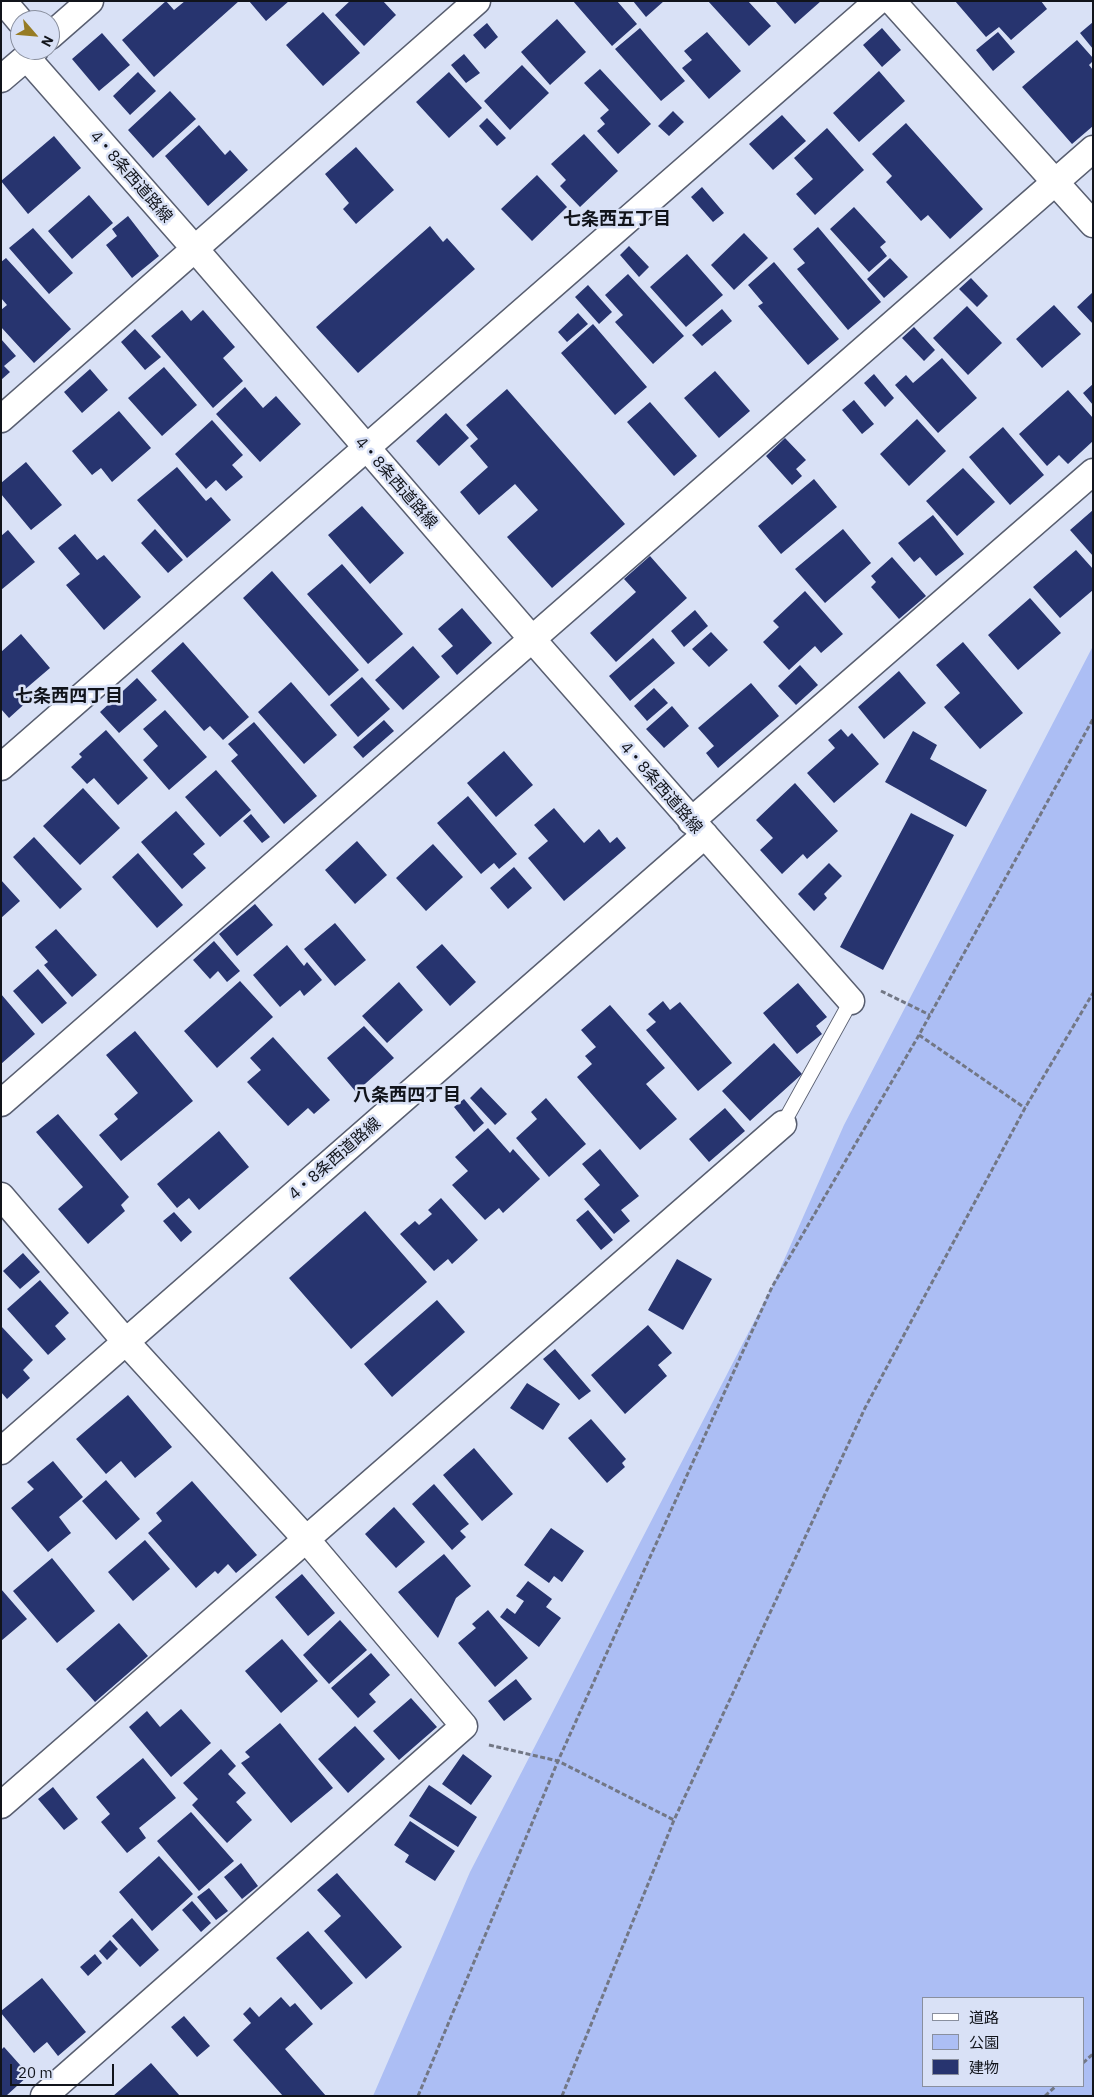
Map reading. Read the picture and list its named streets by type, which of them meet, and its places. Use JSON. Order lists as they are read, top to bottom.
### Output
{
  "streets": {
    "street": ["4・8条西道路線"]
  },
  "districts": ["七条西五丁目", "七条西四丁目", "八条西四丁目"],
  "legend": ["道路", "公園", "建物"],
  "scale_bar": "20 m",
  "north": "bottom right"
}
